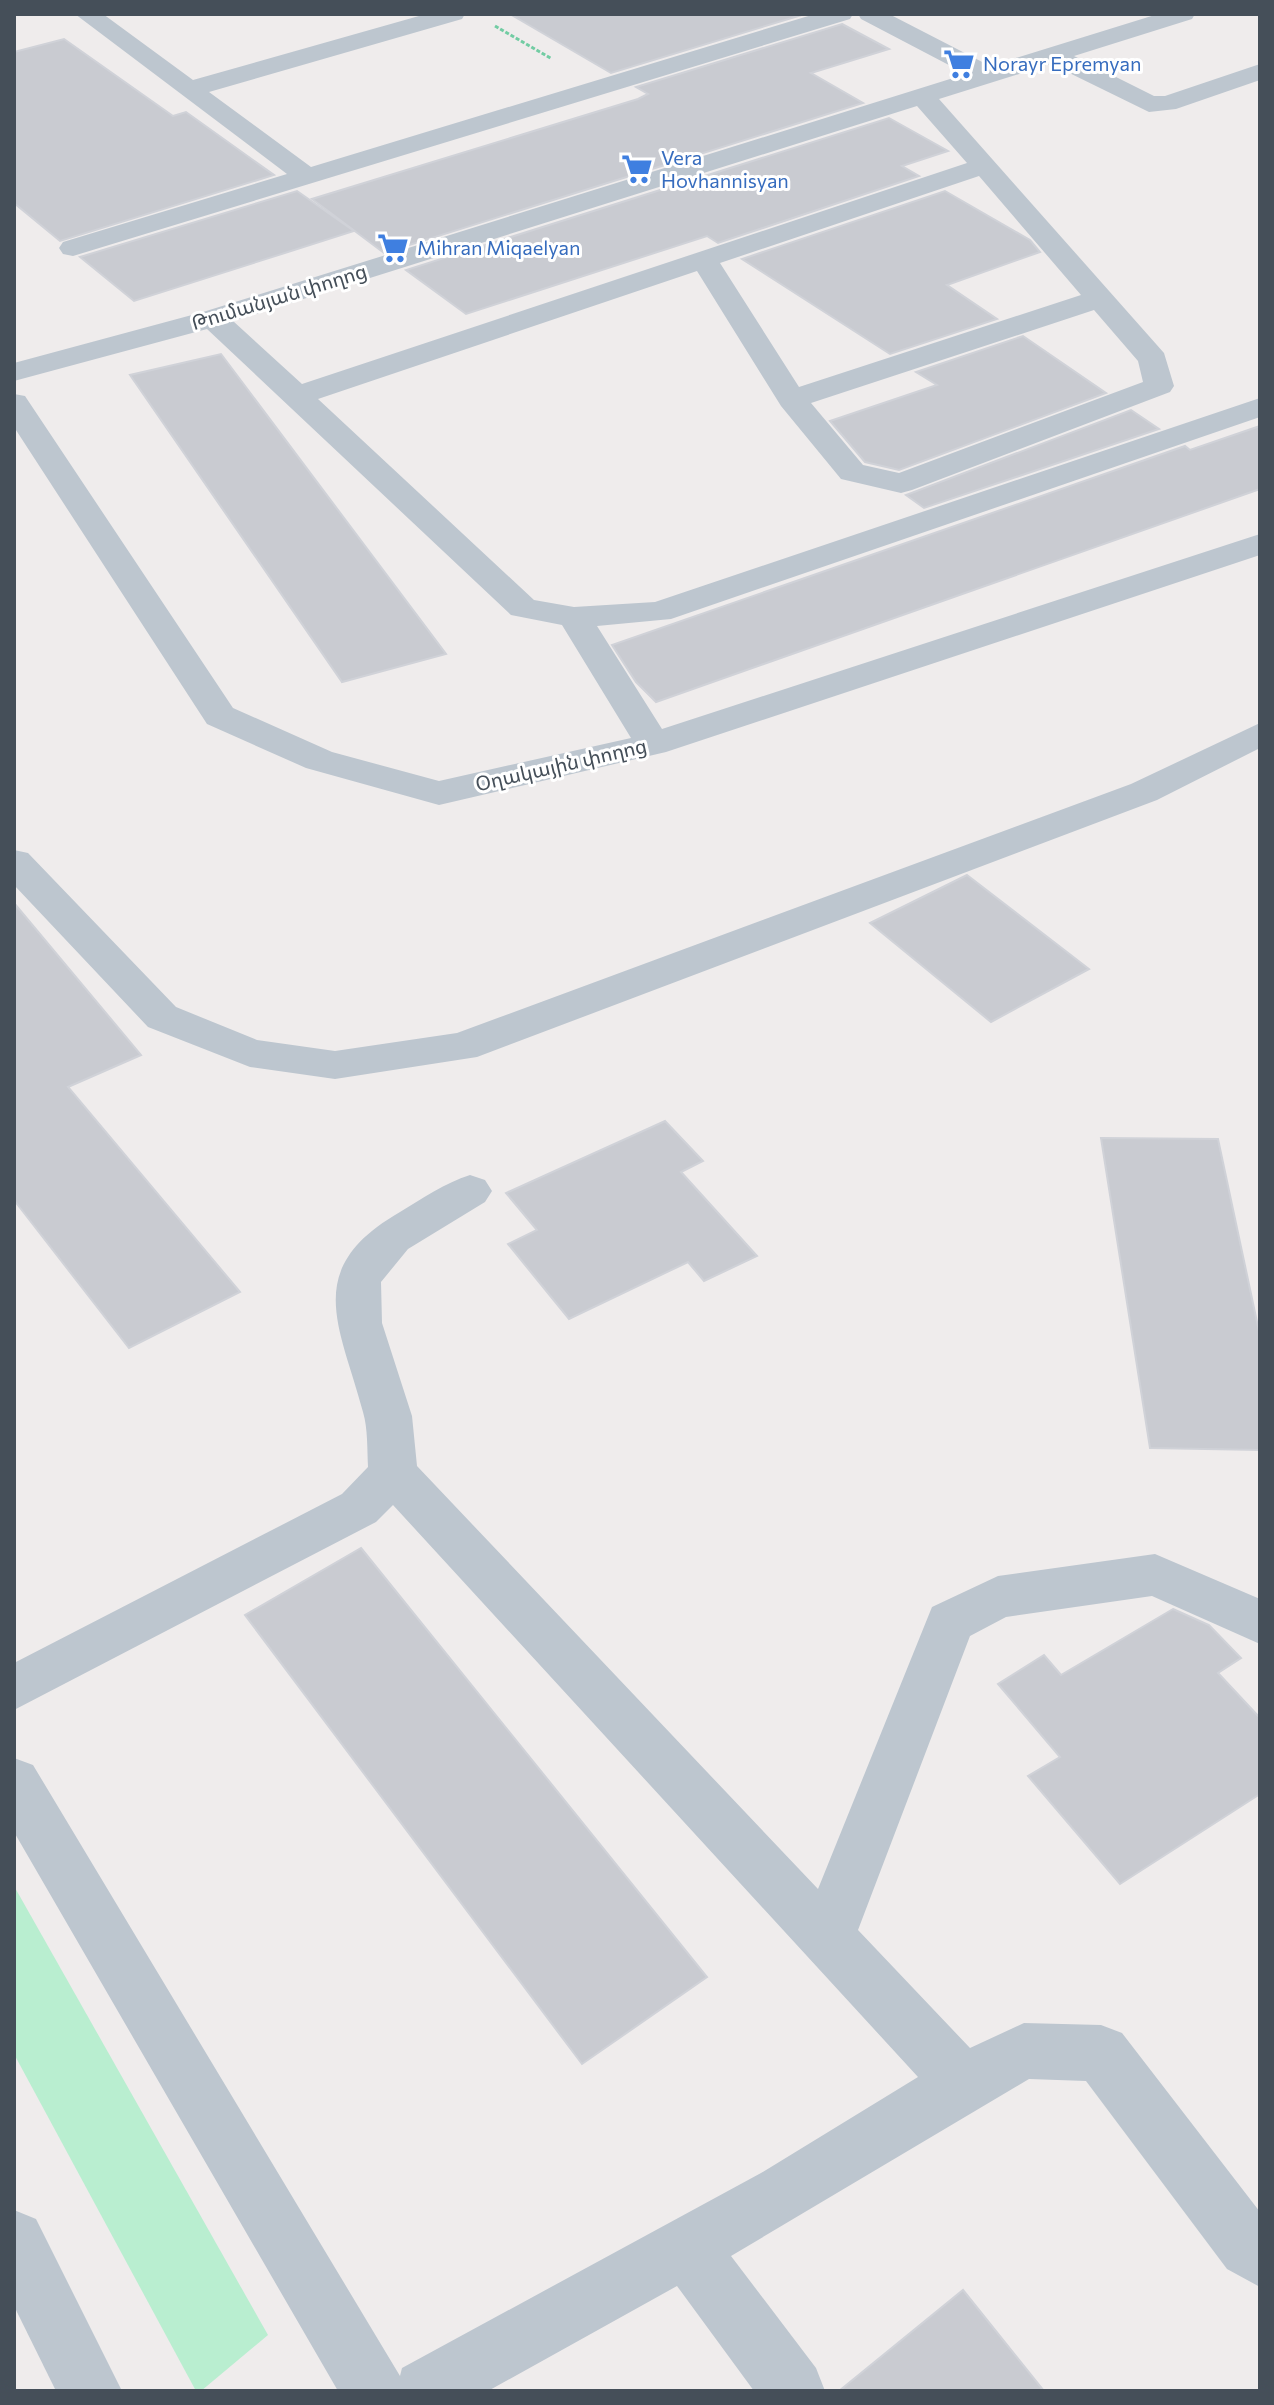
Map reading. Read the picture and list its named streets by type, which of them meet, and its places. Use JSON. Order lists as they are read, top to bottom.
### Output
{
  "streets": {
    "street": ["Թումանյան փողոց", "Օղակային փողոց"]
  },
  "places": {
    "supermarket": ["Norayr Epremyan", "Vera Hovhannisyan", "Mihran Miqaelyan"]
  }
}
